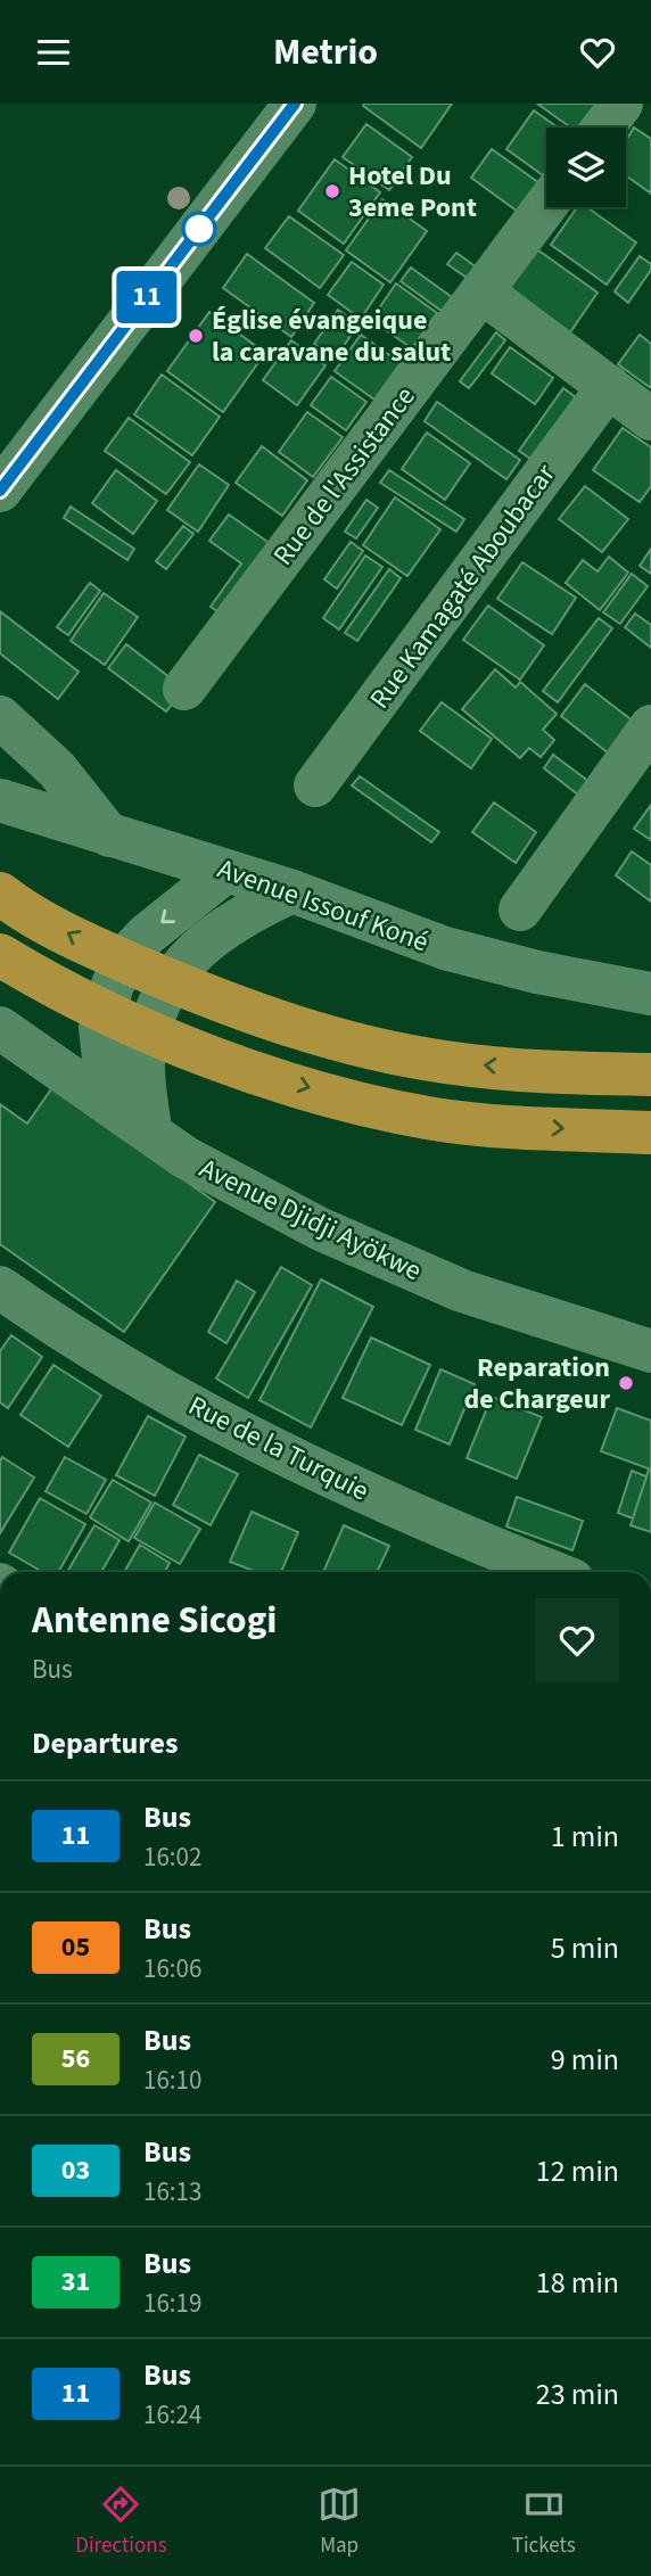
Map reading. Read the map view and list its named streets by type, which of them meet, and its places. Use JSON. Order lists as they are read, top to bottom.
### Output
{
  "streets": {
    "street": [
      "Rue de l'Assistance",
      "Rue Kamagaté Aboubacar",
      "Avenue Issouf Koné",
      "Avenue Djidji Ayökwe",
      "Rue de la Turquie"
    ]
  },
  "places": ["Hotel Du 3eme Pont", "Église évangeique la caravane du salut", "Reparation de Chargeur"],
  "lines": ["bus line 11"],
  "page": {
    "header": "Metrio",
    "on_map": "11",
    "heading": [
      ["Antenne Sicogi", "Bus"],
      "Departures"
    ],
    "list": [
      {
        "mark": "11",
        "name": "Bus",
        "note": "16:02",
        "value": "1 min"
      },
      {
        "mark": "05",
        "name": "Bus",
        "note": "16:06",
        "value": "5 min"
      },
      {
        "mark": "56",
        "name": "Bus",
        "note": "16:10",
        "value": "9 min"
      },
      {
        "mark": "03",
        "name": "Bus",
        "note": "16:13",
        "value": "12 min"
      },
      {
        "mark": "31",
        "name": "Bus",
        "note": "16:19",
        "value": "18 min"
      },
      {
        "mark": "11",
        "name": "Bus",
        "note": "16:24",
        "value": "23 min"
      }
    ],
    "tabs": ["Directions", "Map", "Tickets"]
  }
}
